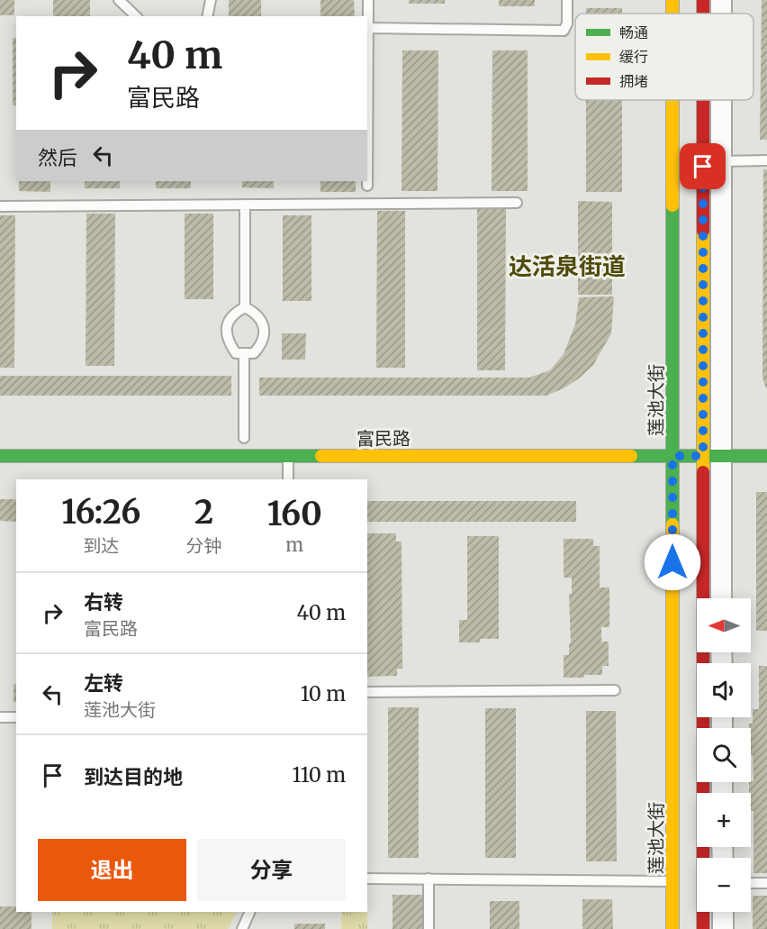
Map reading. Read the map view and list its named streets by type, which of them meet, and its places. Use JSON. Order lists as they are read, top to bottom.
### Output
{
  "streets": {
    "main road": ["莲池大街", "富民路"]
  },
  "crossings": [
    ["莲池大街", "富民路"]
  ],
  "districts": ["达活泉街道"],
  "legend": ["畅通", "缓行", "拥堵"],
  "north": "left",
  "page": {
    "turn": ["40 m", "富民路"],
    "then": "然后",
    "eta": [
      "16:26",
      "到达",
      "2",
      "分钟",
      "160",
      "m"
    ],
    "list": [
      {
        "name": "右转",
        "note": "富民路",
        "value": "40 m"
      },
      {
        "name": "左转",
        "note": "莲池大街",
        "value": "10 m"
      },
      {
        "name": "到达目的地",
        "value": "110 m"
      }
    ],
    "map_buttons": ["+", "−"],
    "buttons": ["退出", "分享"]
  }
}
